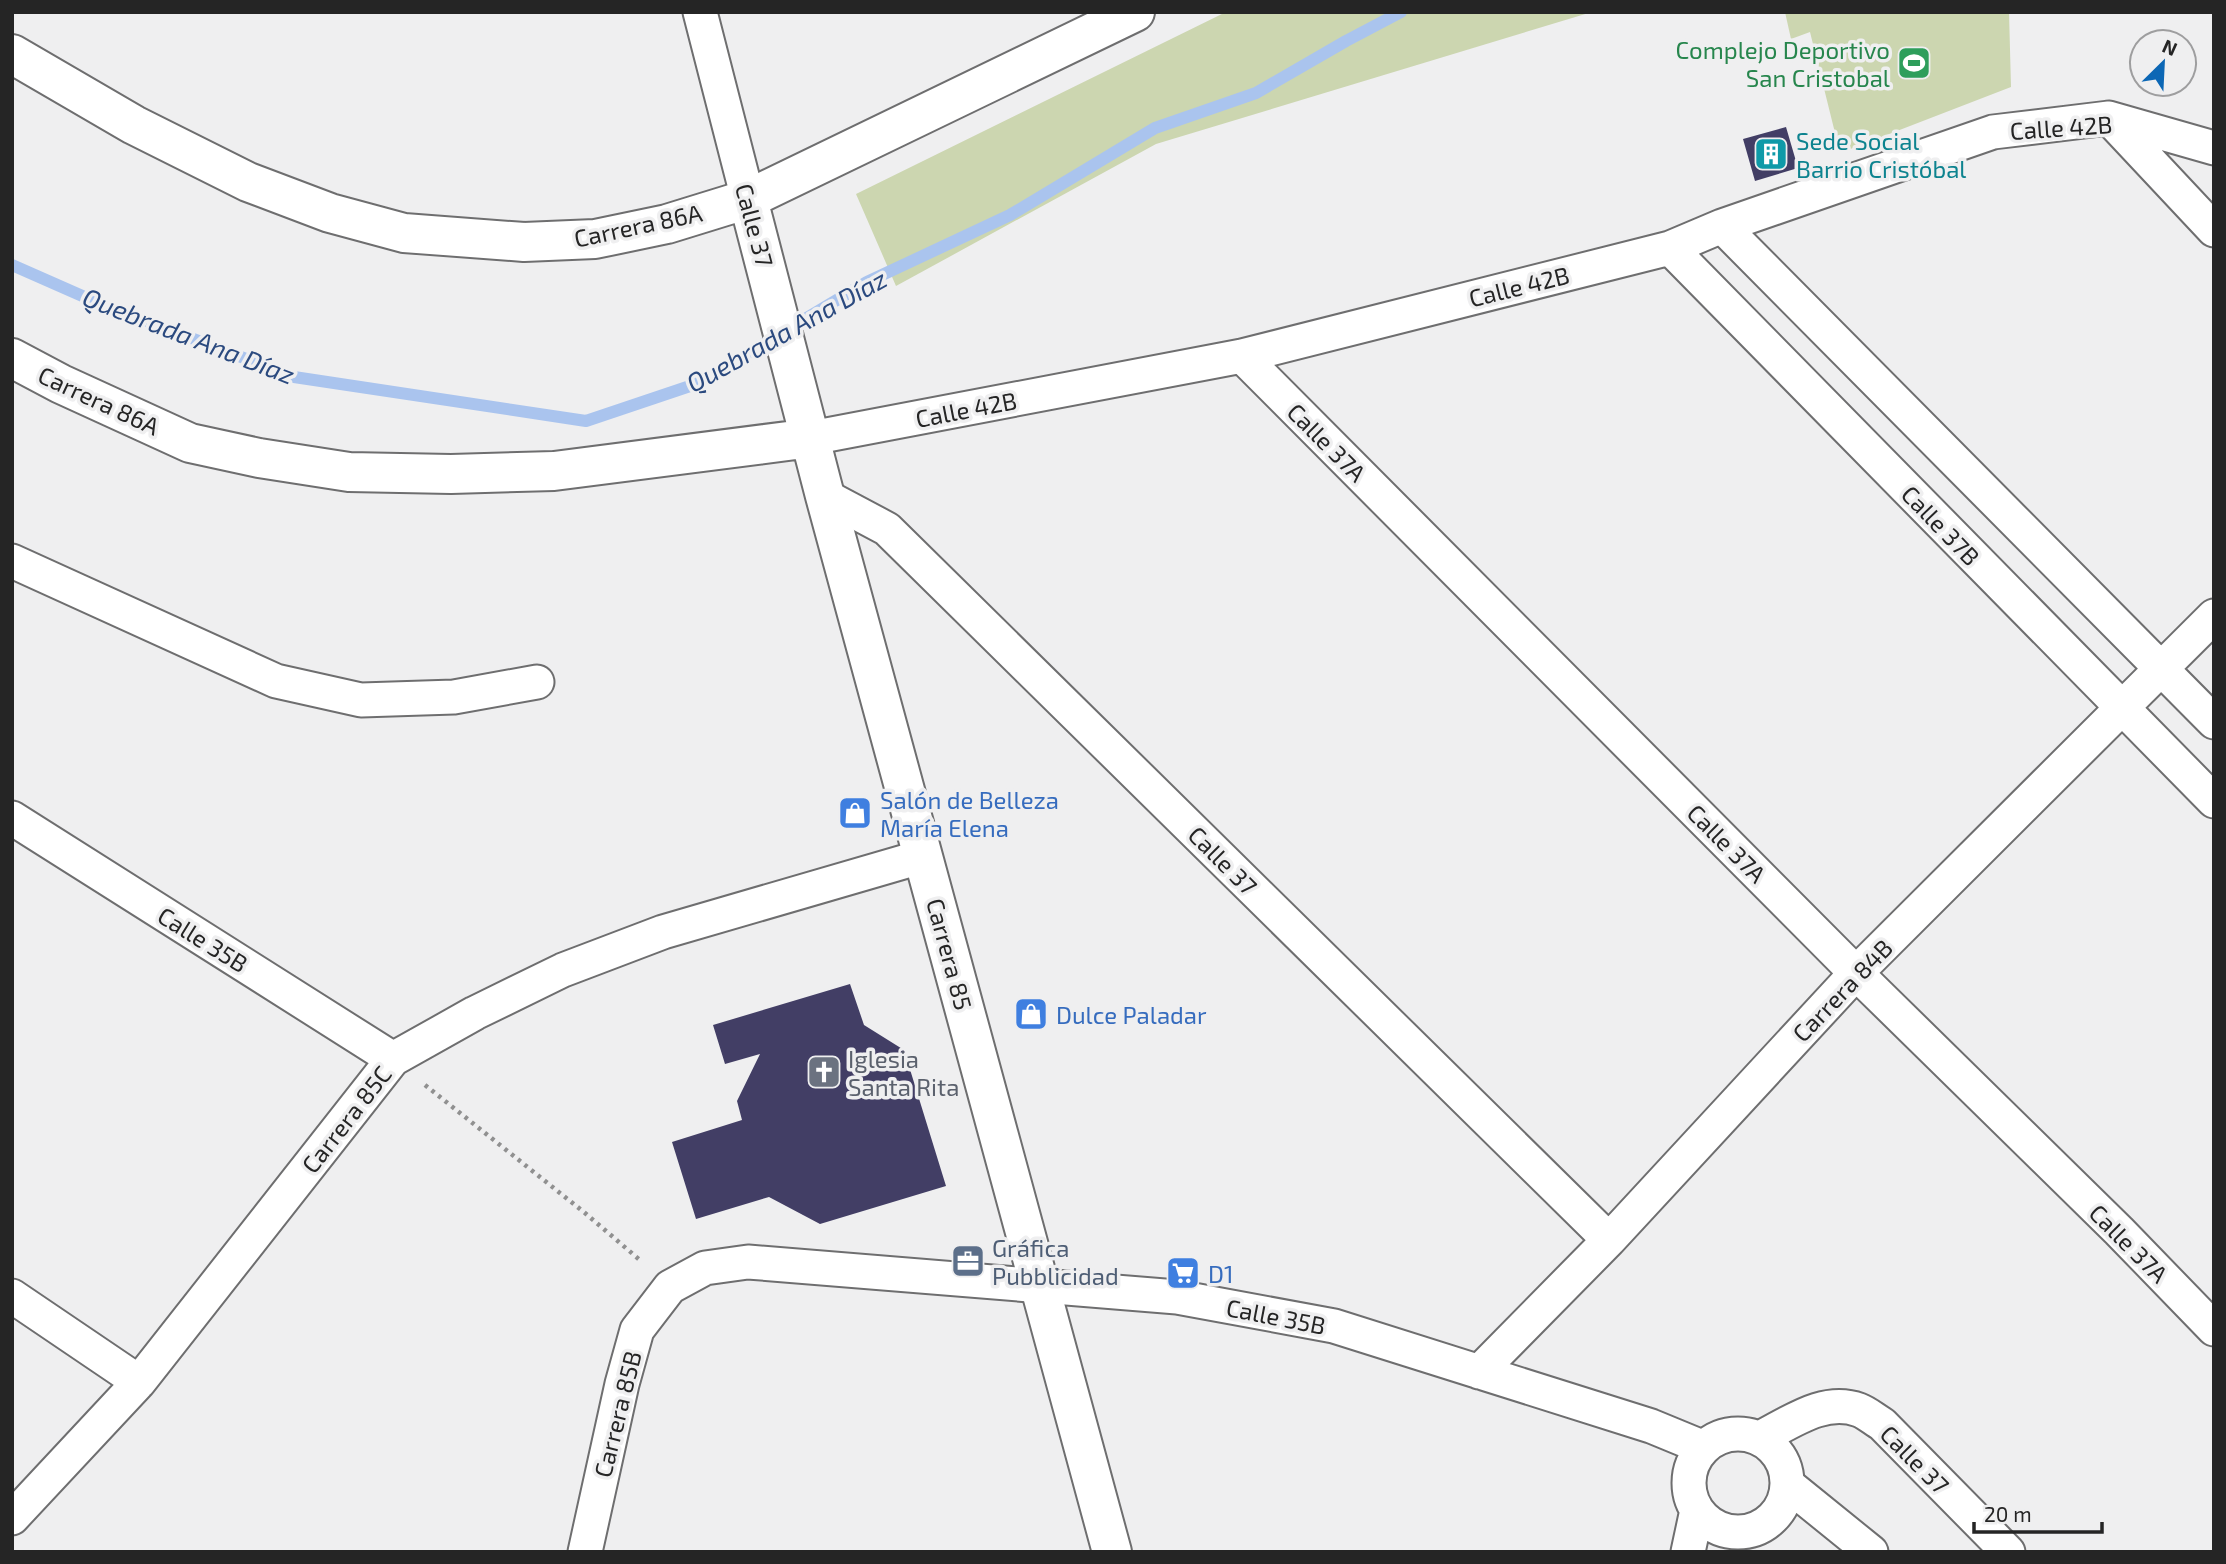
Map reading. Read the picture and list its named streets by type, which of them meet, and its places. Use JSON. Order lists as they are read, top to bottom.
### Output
{
  "streets": {
    "street": [
      "Calle 42B",
      "Carrera 86A",
      "Calle 37",
      "Calle 37A",
      "Calle 37B",
      "Calle 35B",
      "Carrera 85",
      "Carrera 84B",
      "Carrera 85C",
      "Carrera 85B"
    ]
  },
  "crossings": [
    ["Calle 42B", "Carrera 86A"],
    ["Calle 42B", "Calle 37"],
    ["Calle 42B", "Calle 37A"],
    ["Calle 42B", "Calle 37B"],
    ["Calle 42B", "Carrera 85"],
    ["Carrera 86A", "Calle 37"],
    ["Carrera 86A", "Carrera 85"],
    ["Calle 37", "Calle 35B"],
    ["Calle 37", "Carrera 85"],
    ["Calle 37", "Carrera 84B"],
    ["Calle 37A", "Carrera 84B"],
    ["Calle 37B", "Carrera 84B"],
    ["Calle 35B", "Carrera 85"],
    ["Calle 35B", "Carrera 84B"],
    ["Calle 35B", "Carrera 85C"],
    ["Calle 35B", "Carrera 85B"],
    ["Carrera 85", "Carrera 85C"]
  ],
  "water": ["Quebrada Ana Díaz"],
  "places": {
    "sports": ["Complejo Deportivo San Cristobal"],
    "building": ["Sede Social Barrio Cristóbal"],
    "shop": ["Salón de Belleza María Elena", "Dulce Paladar"],
    "church": ["Iglesia Santa Rita"],
    "office": ["Gráfica Pubblicidad"],
    "supermarket": ["D1"]
  },
  "scale_bar": "20 m",
  "north": "top right"
}
